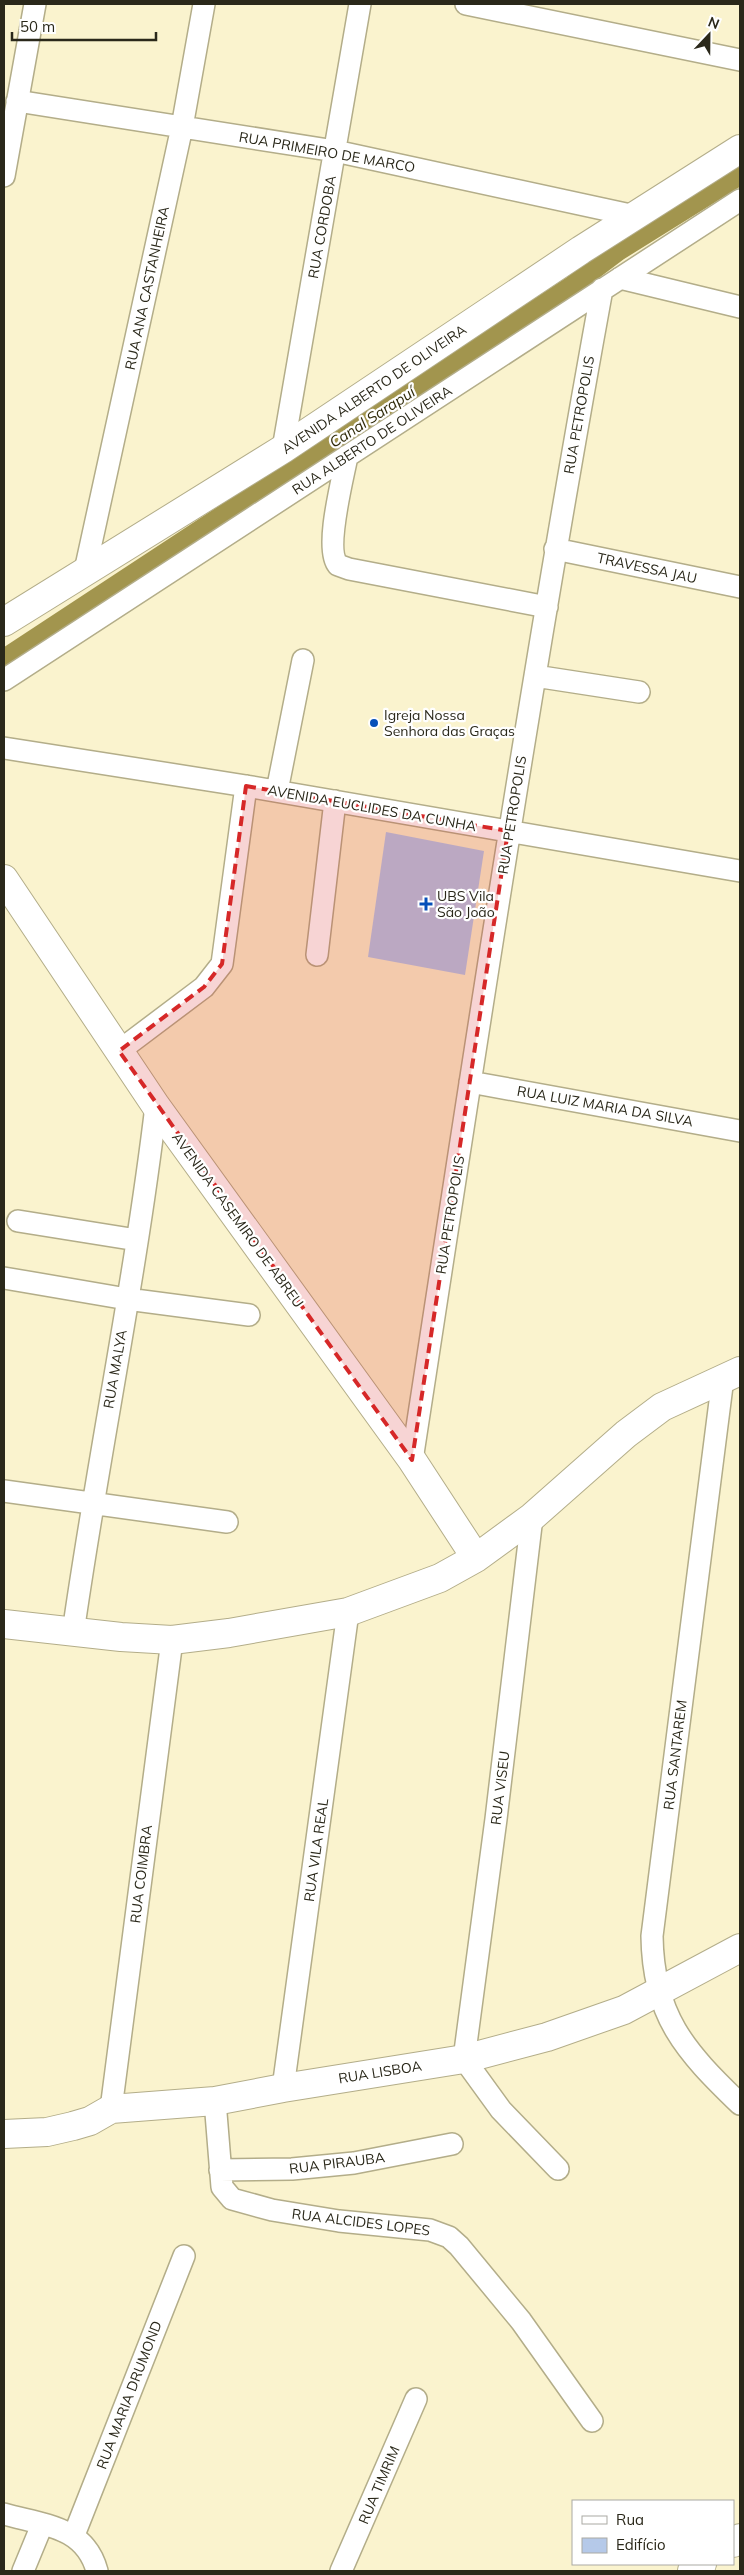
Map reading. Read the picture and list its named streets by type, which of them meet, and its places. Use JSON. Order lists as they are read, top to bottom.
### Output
{
  "streets": {
    "main road": ["AVENIDA ALBERTO DE OLIVEIRA", "AVENIDA CASEMIRO DE ABREU", "RUA LISBOA"],
    "street": [
      "RUA PRIMEIRO DE MARCO",
      "RUA CORDOBA",
      "RUA ANA CASTANHEIRA",
      "RUA PETROPOLIS",
      "RUA ALBERTO DE OLIVEIRA",
      "TRAVESSA JAU",
      "AVENIDA EUCLIDES DA CUNHA",
      "RUA LUIZ MARIA DA SILVA",
      "RUA MALYA",
      "RUA SANTAREM",
      "RUA VISEU",
      "RUA VILA REAL",
      "RUA COIMBRA",
      "RUA PIRAUBA",
      "RUA ALCIDES LOPES",
      "RUA MARIA DRUMOND",
      "RUA TIMRIM"
    ]
  },
  "crossings": [
    ["RUA PRIMEIRO DE MARCO", "RUA CORDOBA"],
    ["RUA PRIMEIRO DE MARCO", "RUA ANA CASTANHEIRA"],
    ["RUA PRIMEIRO DE MARCO", "AVENIDA ALBERTO DE OLIVEIRA"],
    ["RUA CORDOBA", "AVENIDA ALBERTO DE OLIVEIRA"],
    ["RUA ANA CASTANHEIRA", "AVENIDA ALBERTO DE OLIVEIRA"],
    ["RUA PETROPOLIS", "RUA ALBERTO DE OLIVEIRA"],
    ["RUA PETROPOLIS", "TRAVESSA JAU"],
    ["RUA PETROPOLIS", "AVENIDA EUCLIDES DA CUNHA"],
    ["RUA PETROPOLIS", "RUA LUIZ MARIA DA SILVA"],
    ["RUA PETROPOLIS", "AVENIDA CASEMIRO DE ABREU"],
    ["AVENIDA CASEMIRO DE ABREU", "RUA MALYA"],
    ["RUA SANTAREM", "RUA LISBOA"],
    ["RUA VISEU", "RUA LISBOA"],
    ["RUA VILA REAL", "RUA LISBOA"],
    ["RUA COIMBRA", "RUA LISBOA"],
    ["RUA LISBOA", "RUA ALCIDES LOPES"],
    ["RUA PIRAUBA", "RUA ALCIDES LOPES"]
  ],
  "water": ["Canal Sarapuí"],
  "places": {
    "other": ["Igreja Nossa Senhora das Graças"],
    "health": ["UBS Vila São João"]
  },
  "legend": ["Rua", "Edifício"],
  "scale_bar": "50 m",
  "north": "top"
}
